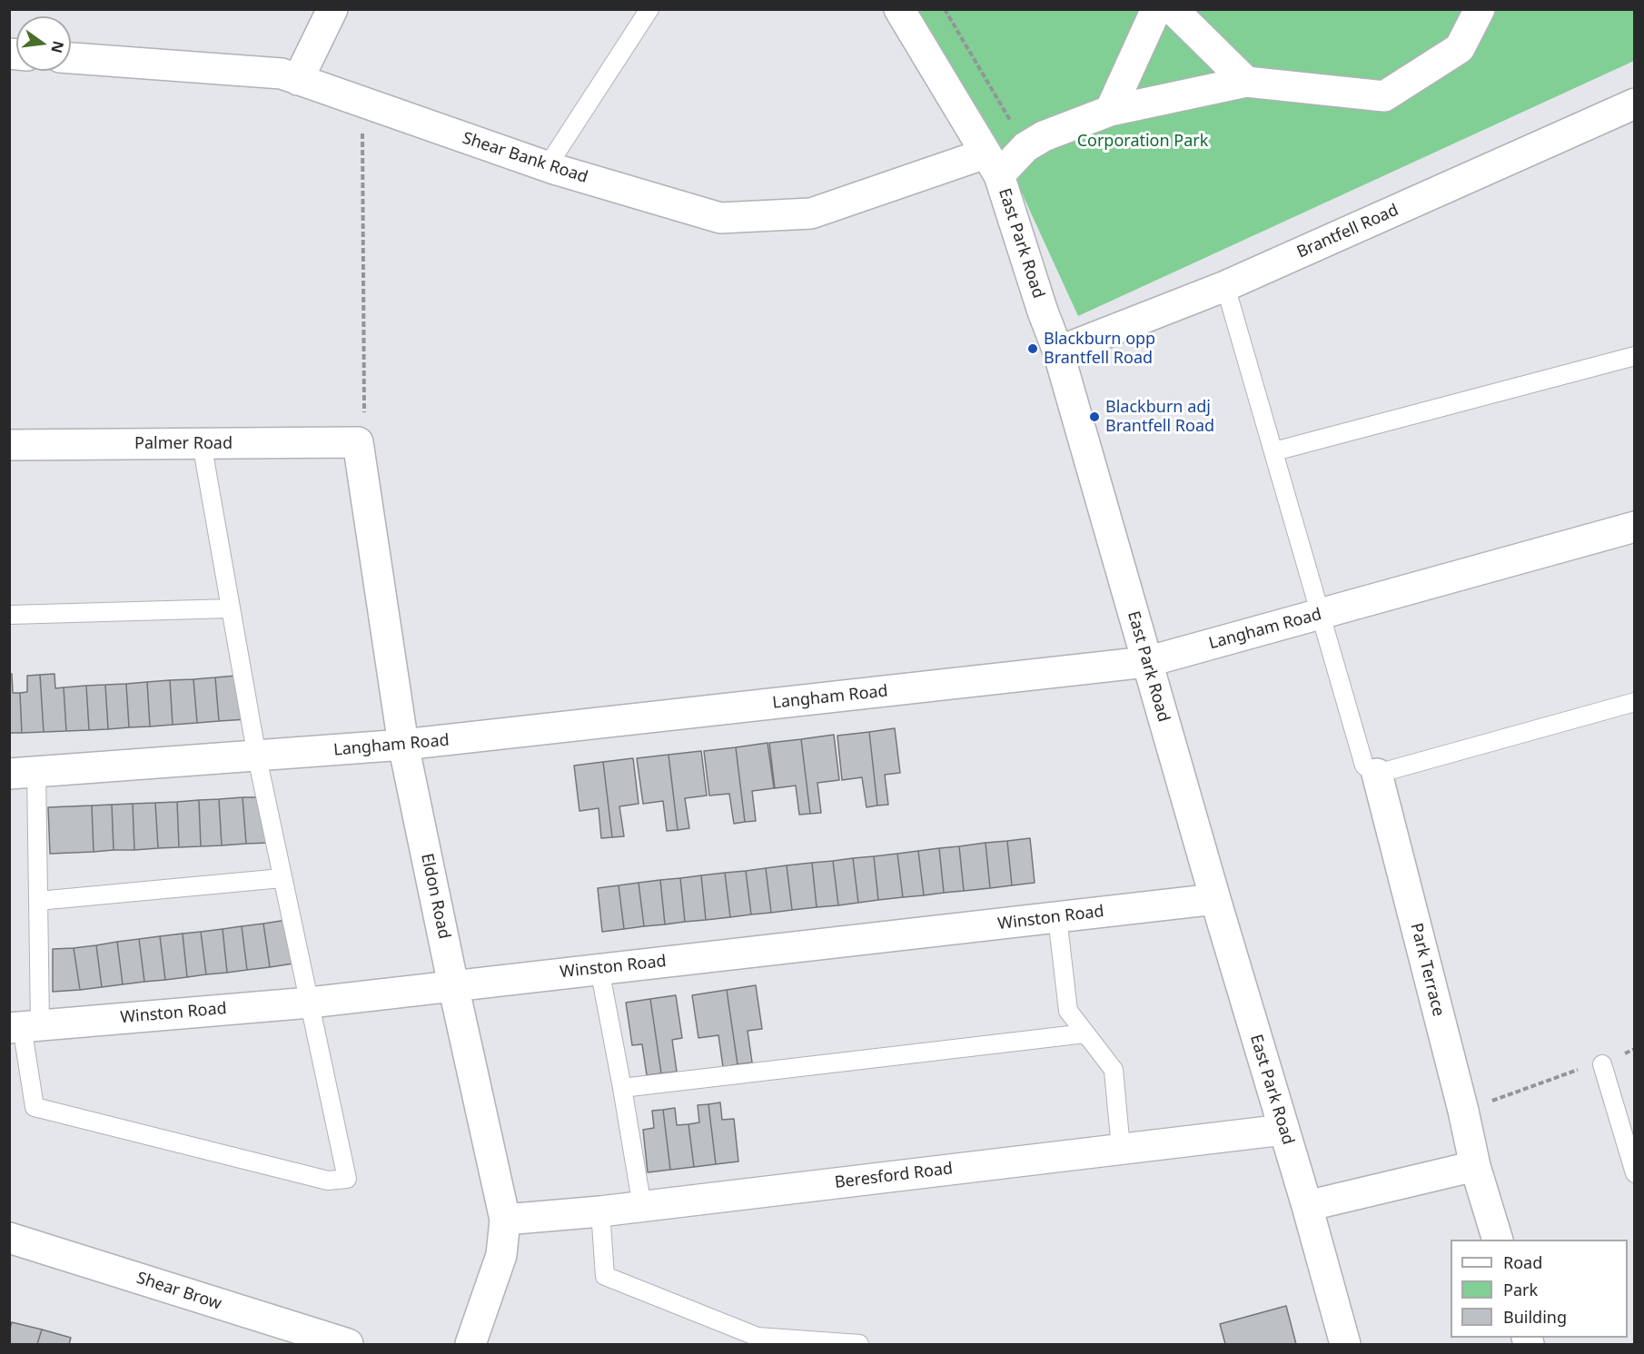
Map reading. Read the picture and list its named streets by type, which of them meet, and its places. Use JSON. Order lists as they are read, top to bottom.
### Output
{
  "streets": {
    "street": [
      "Shear Bank Road",
      "Brantfell Road",
      "East Park Road",
      "Palmer Road",
      "Langham Road",
      "Eldon Road",
      "Winston Road",
      "Park Terrace",
      "Beresford Road",
      "Shear Brow"
    ]
  },
  "crossings": [
    ["Shear Bank Road", "East Park Road"],
    ["Brantfell Road", "East Park Road"],
    ["East Park Road", "Langham Road"],
    ["East Park Road", "Winston Road"],
    ["East Park Road", "Beresford Road"],
    ["Palmer Road", "Eldon Road"],
    ["Langham Road", "Eldon Road"],
    ["Eldon Road", "Winston Road"],
    ["Eldon Road", "Beresford Road"]
  ],
  "parks": ["Corporation Park"],
  "places": ["Blackburn opp Brantfell Road", "Blackburn adj Brantfell Road"],
  "legend": ["Road", "Park", "Building"],
  "north": "right"
}
